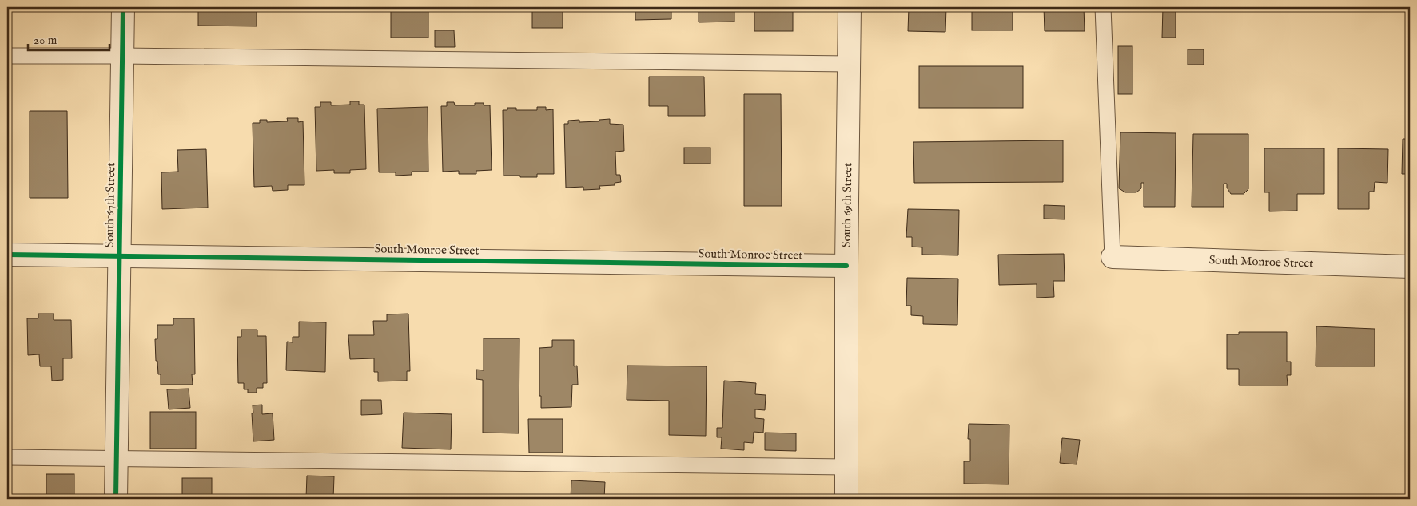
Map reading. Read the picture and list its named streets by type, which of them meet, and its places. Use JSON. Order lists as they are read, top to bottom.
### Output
{
  "streets": {
    "street": ["South 67th Street", "South 69th Street", "South Monroe Street"]
  },
  "crossings": [
    ["South 67th Street", "South Monroe Street"],
    ["South 69th Street", "South Monroe Street"]
  ],
  "scale_bar": "20 m"
}
